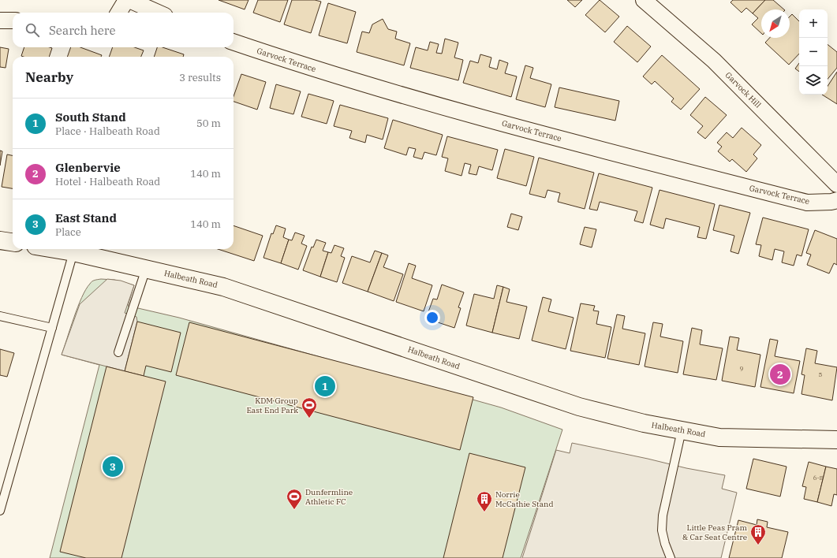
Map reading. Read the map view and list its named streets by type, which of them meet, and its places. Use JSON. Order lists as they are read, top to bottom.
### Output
{
  "streets": {
    "main road": ["Halbeath Road"],
    "street": ["Garvock Terrace", "Garvock Hill"]
  },
  "places": {
    "sports": ["KDM Group East End Park", "Dunfermline Athletic FC"],
    "building": ["Norrie McCathie Stand", "Little Peas Pram & Car Seat Centre"]
  },
  "house_numbers": ["9", "5", "6-8"],
  "north": "bottom left",
  "page": {
    "map_buttons": ["+", "−"],
    "search": "Search here",
    "heading": ["Nearby", "3 results"],
    "list": [
      {
        "mark": "1",
        "name": "South Stand",
        "note": "Place · Halbeath Road",
        "value": "50 m"
      },
      {
        "mark": "2",
        "name": "Glenbervie",
        "note": "Hotel · Halbeath Road",
        "value": "140 m"
      },
      {
        "mark": "3",
        "name": "East Stand",
        "note": "Place",
        "value": "140 m"
      }
    ],
    "pins": ["2", "1", "3"]
  }
}
